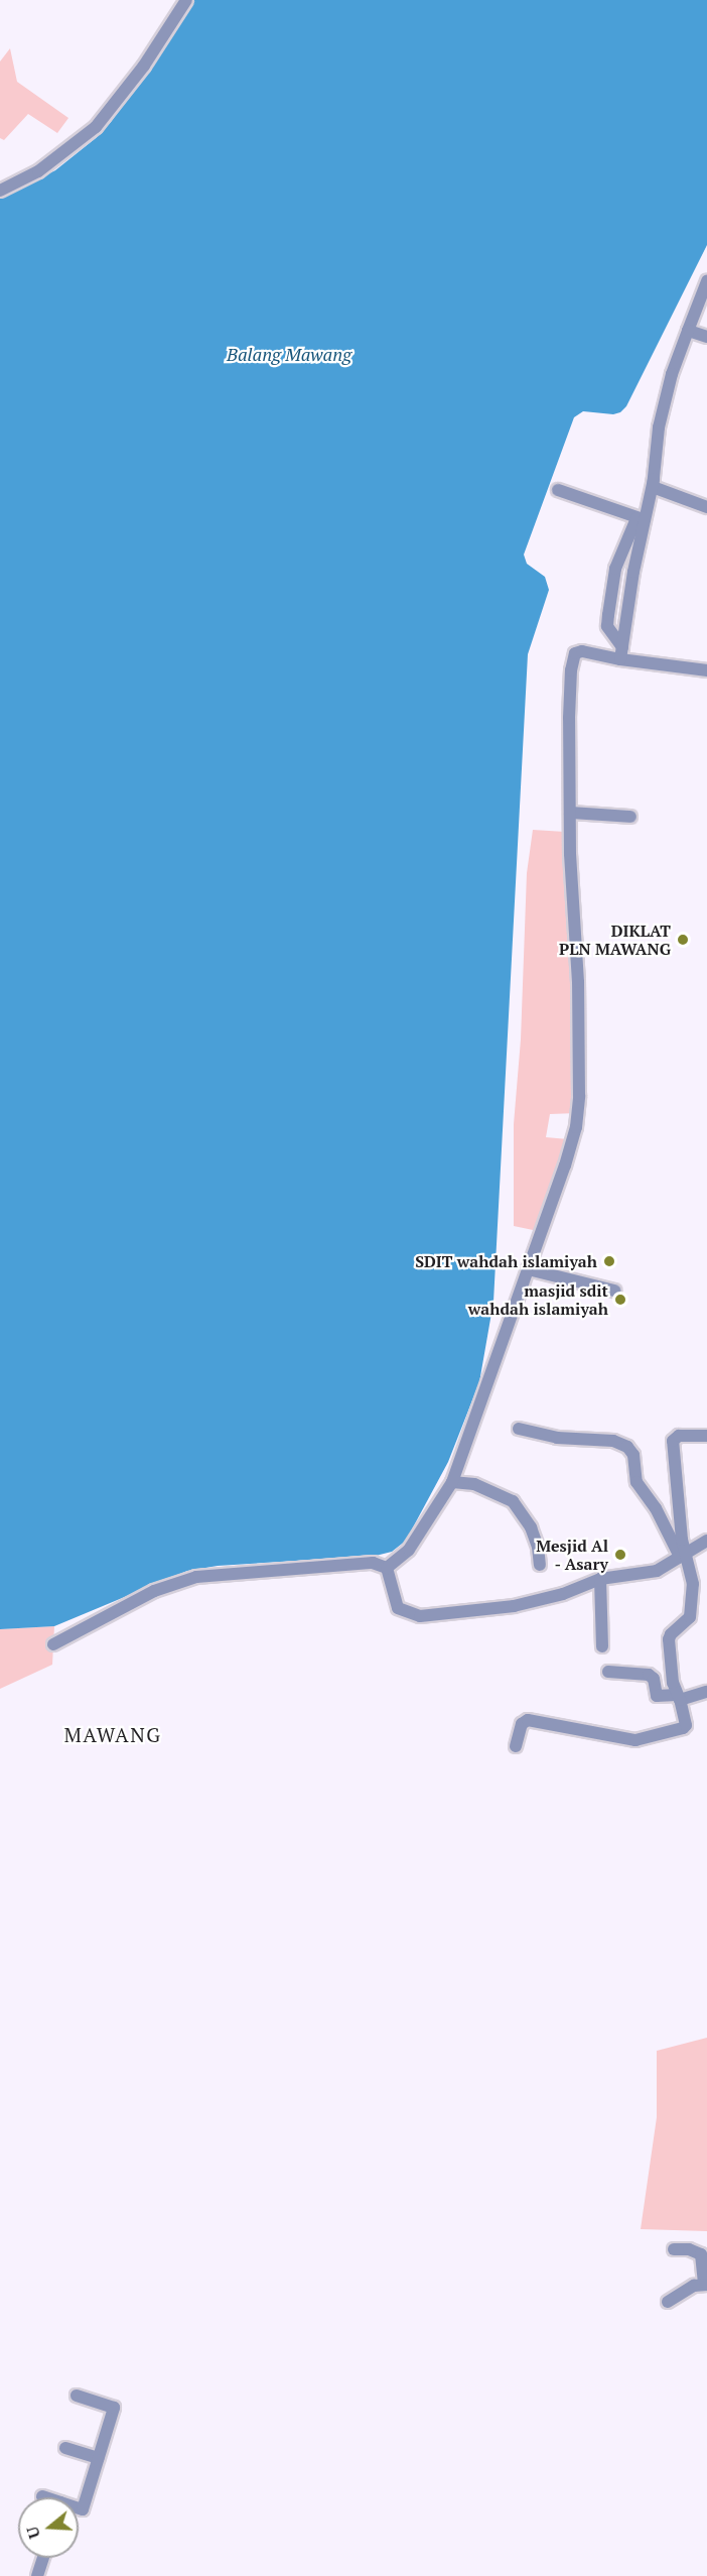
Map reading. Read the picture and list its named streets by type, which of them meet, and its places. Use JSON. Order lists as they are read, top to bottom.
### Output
{
  "districts": ["MAWANG"],
  "water": ["Balang Mawang"],
  "places": [
    "DIKLAT PLN MAWANG",
    "SDIT wahdah islamiyah",
    "masjid sdit wahdah islamiyah",
    "Mesjid Al - Asary"
  ],
  "north": "left"
}
